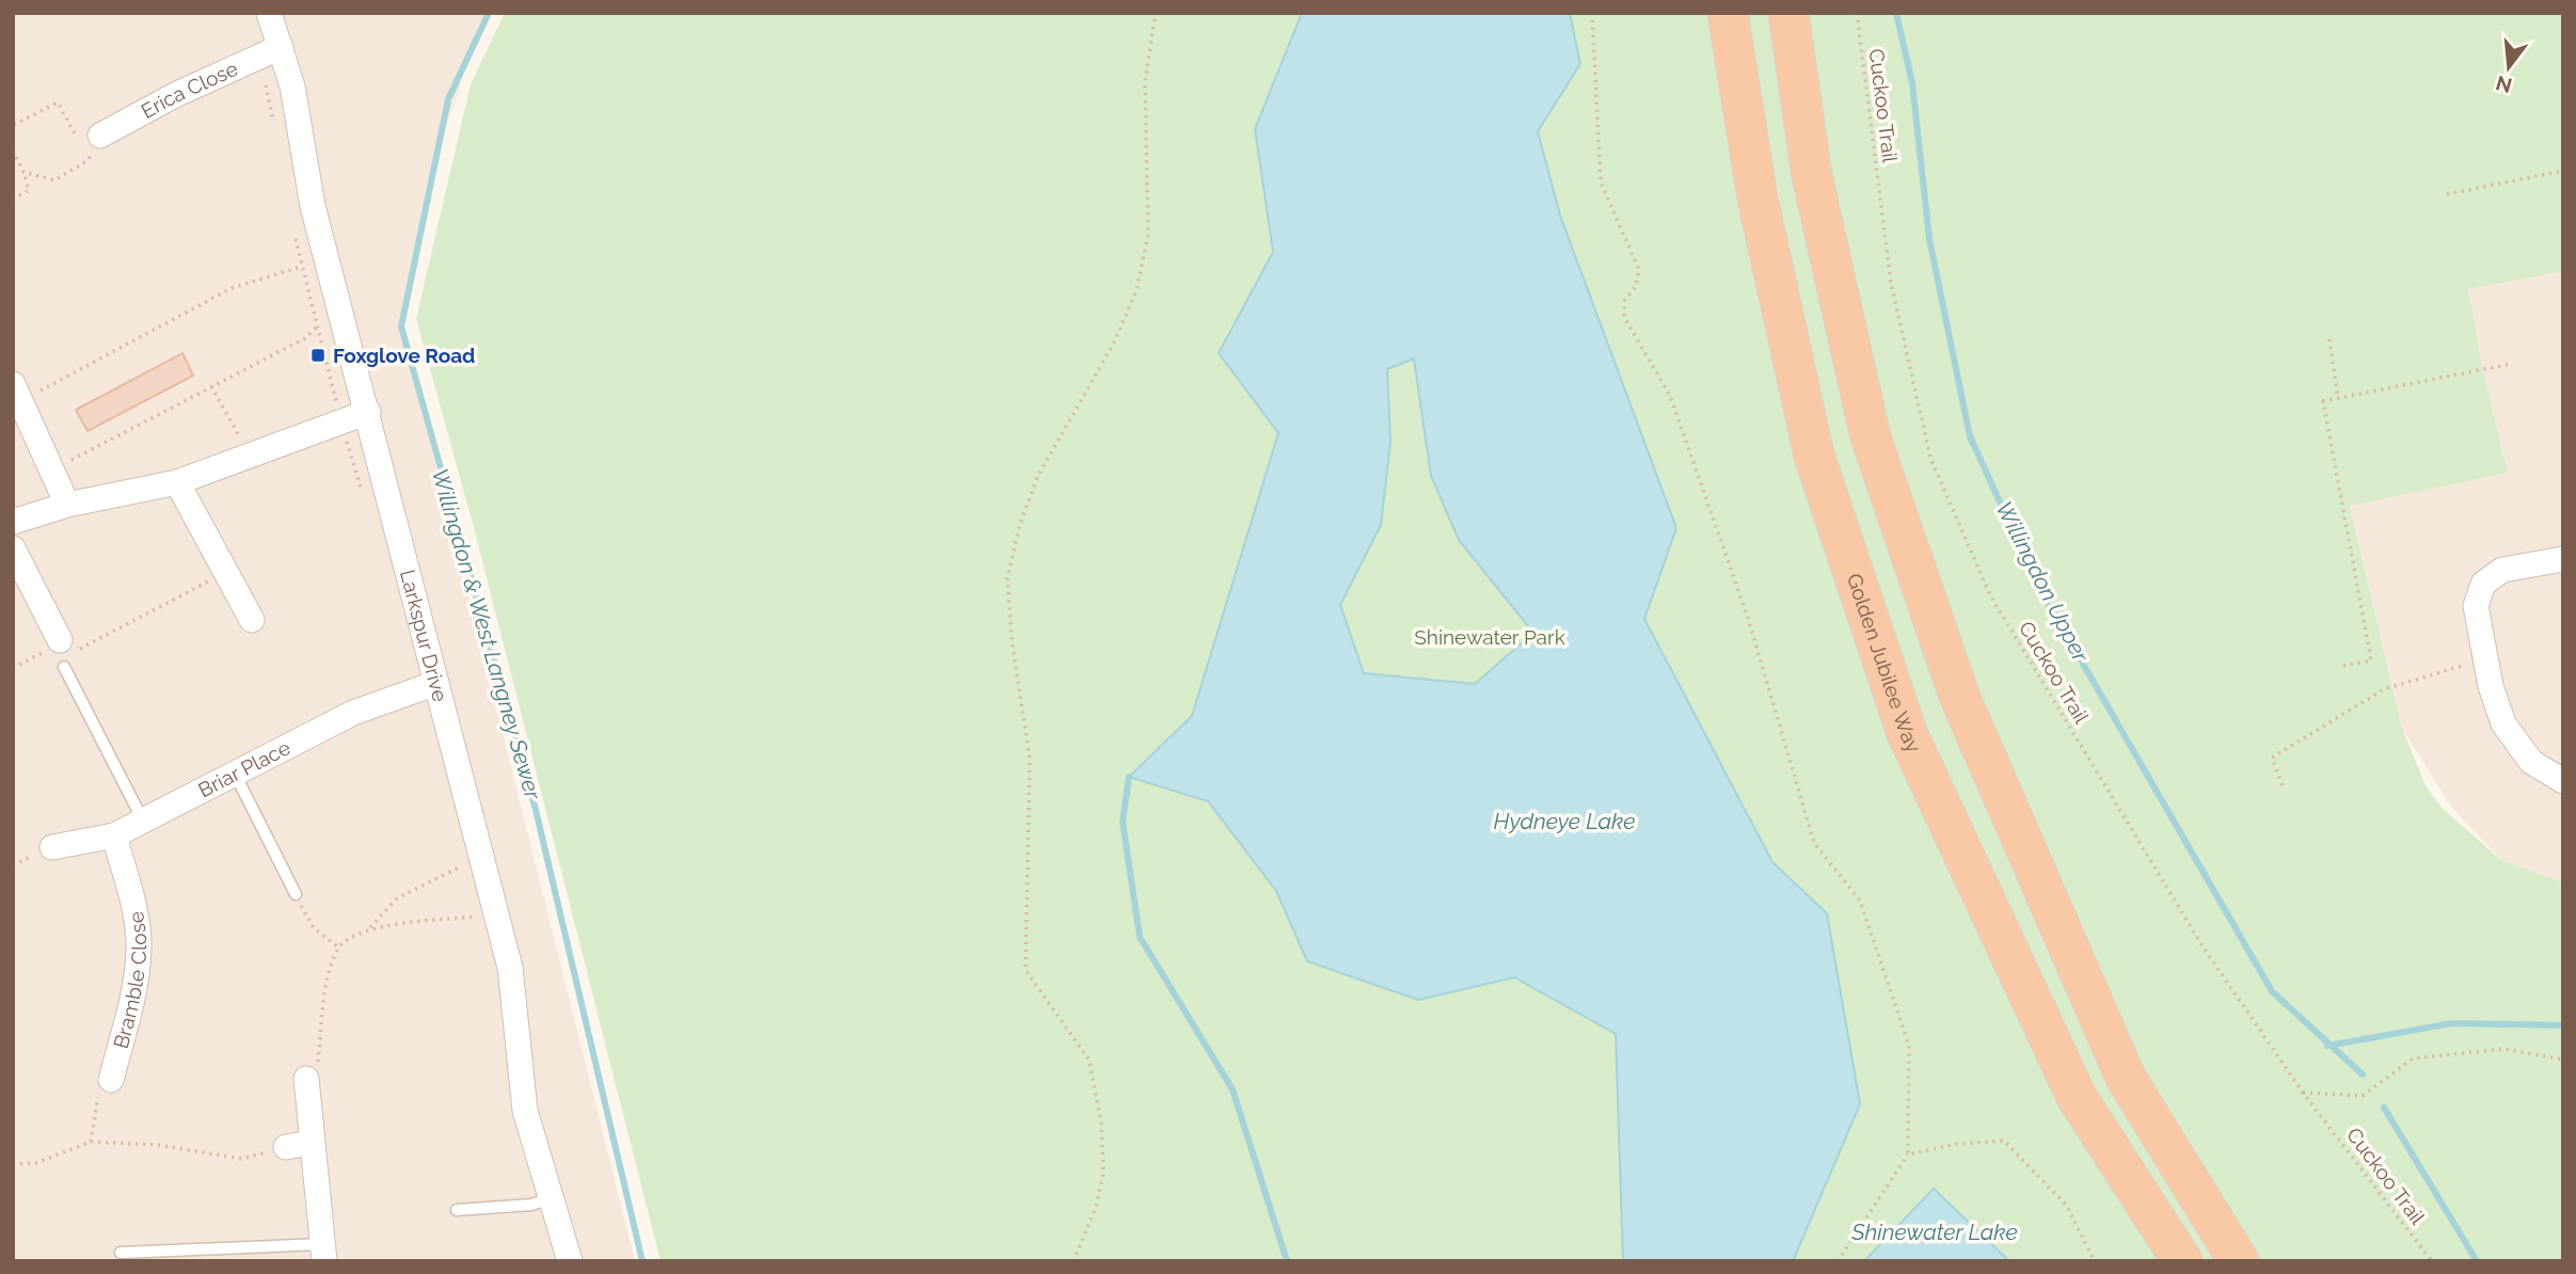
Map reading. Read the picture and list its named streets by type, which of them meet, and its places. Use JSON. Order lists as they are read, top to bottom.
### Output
{
  "streets": {
    "highway": ["Golden Jubilee Way"],
    "street": [
      "Erica Close",
      "Larkspur Drive",
      "Briar Place",
      "Bramble Close"
    ],
    "path": ["Cuckoo Trail"]
  },
  "crossings": [
    ["Erica Close", "Larkspur Drive"],
    ["Larkspur Drive", "Briar Place"],
    ["Briar Place", "Bramble Close"]
  ],
  "water": [
    "Willingdon Upper",
    "Willingdon & West Langney Sewer",
    "Hydneye Lake",
    "Shinewater Lake"
  ],
  "parks": ["Shinewater Park"],
  "places": {
    "transit": ["Foxglove Road"]
  },
  "north": "bottom"
}
